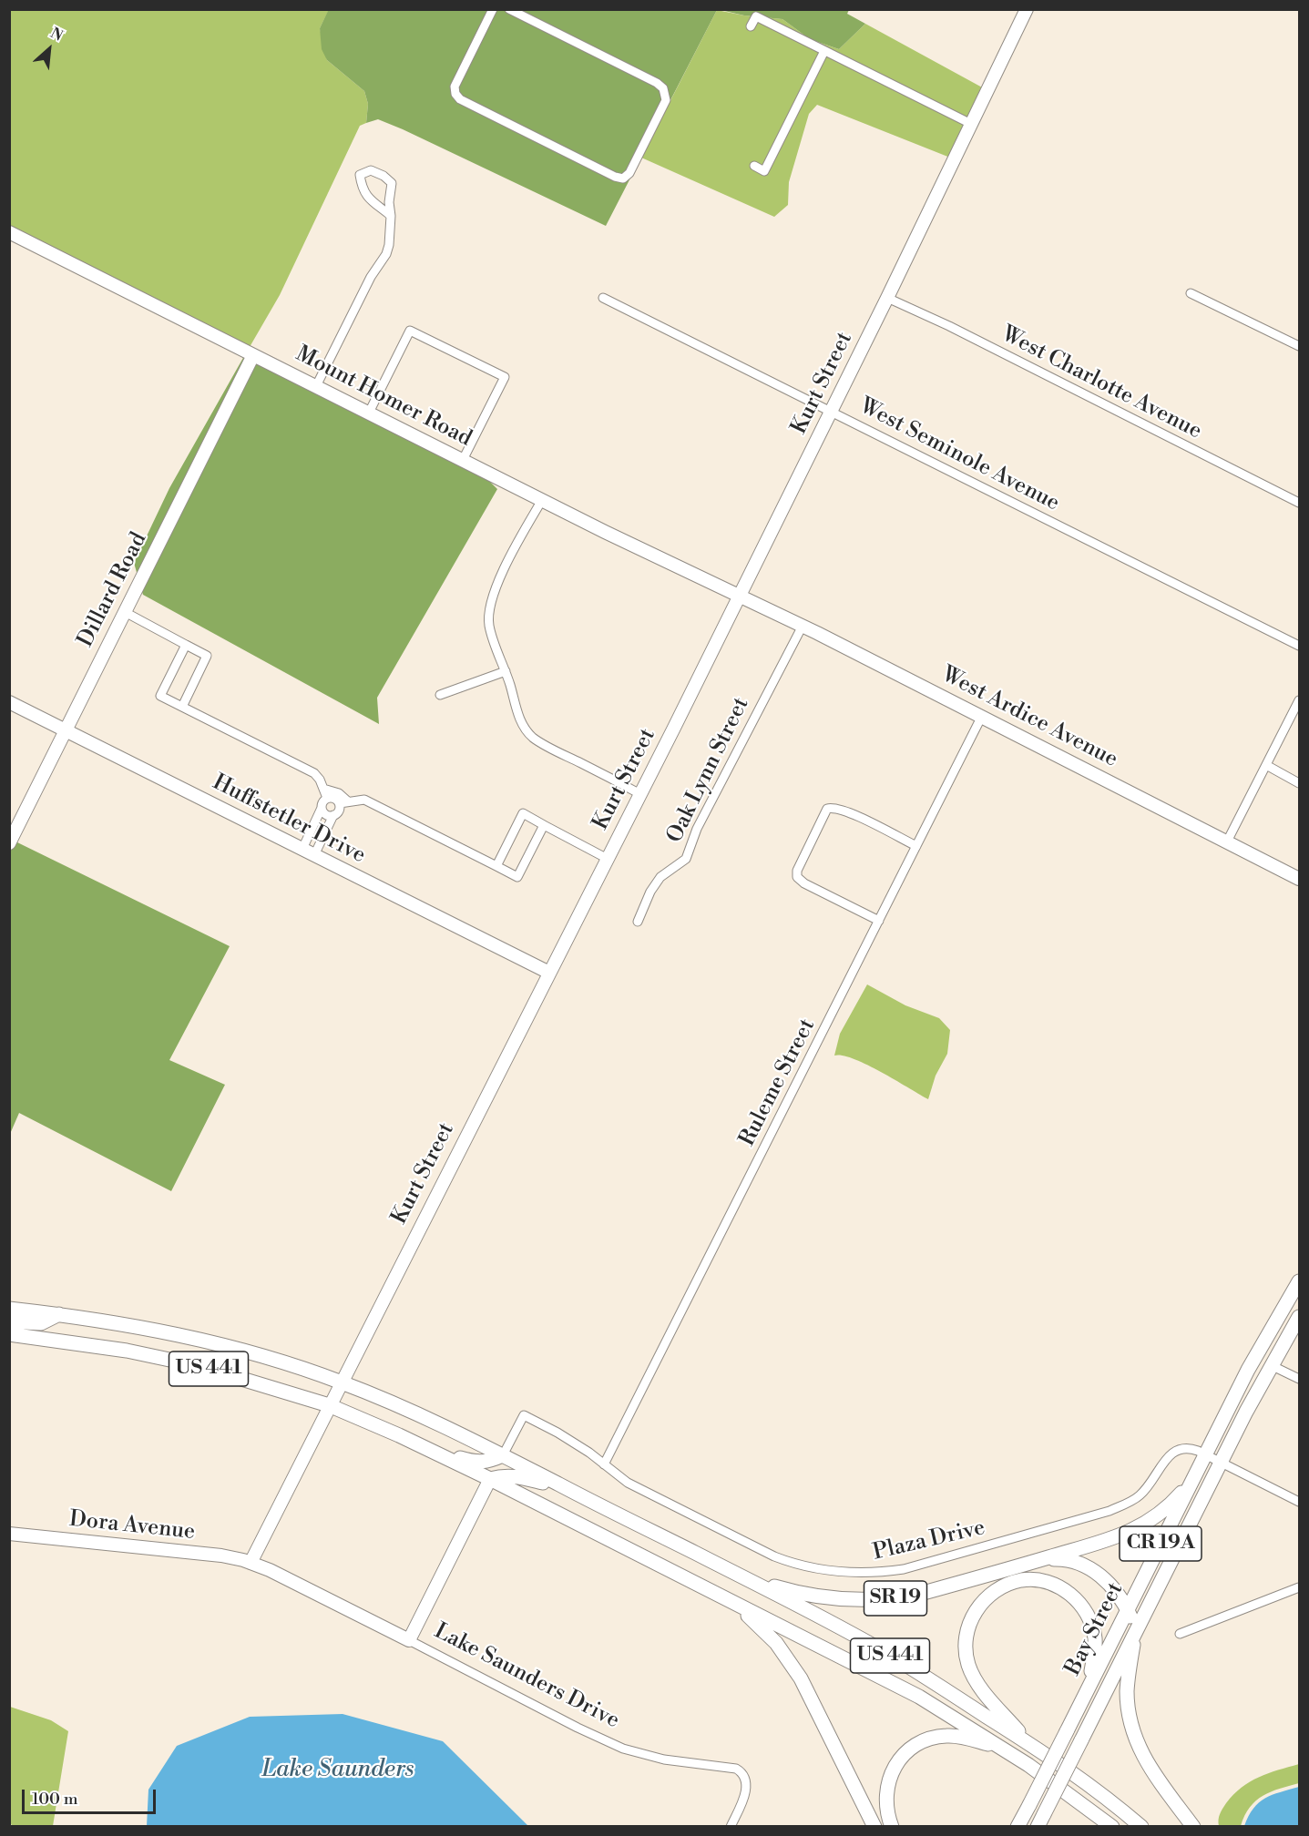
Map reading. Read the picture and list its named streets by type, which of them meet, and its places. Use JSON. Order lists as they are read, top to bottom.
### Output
{
  "streets": {
    "main road": [
      "US 441",
      "CR 19A",
      "SR 19",
      "Bay Street"
    ],
    "street": [
      "Kurt Street",
      "West Charlotte Avenue",
      "Mount Homer Road",
      "West Seminole Avenue",
      "Dillard Road",
      "West Ardice Avenue",
      "Oak Lynn Street",
      "Huffstetler Drive",
      "Ruleme Street",
      "Dora Avenue",
      "Plaza Drive",
      "Lake Saunders Drive"
    ]
  },
  "crossings": [
    ["Kurt Street", "West Charlotte Avenue"],
    ["Kurt Street", "Mount Homer Road"],
    ["Kurt Street", "West Seminole Avenue"],
    ["Kurt Street", "West Ardice Avenue"],
    ["Kurt Street", "Huffstetler Drive"],
    ["Kurt Street", "US 441"],
    ["Kurt Street", "Dora Avenue"],
    ["Kurt Street", "Lake Saunders Drive"],
    ["Mount Homer Road", "Dillard Road"],
    ["Mount Homer Road", "West Ardice Avenue"],
    ["Dillard Road", "Huffstetler Drive"],
    ["West Ardice Avenue", "Oak Lynn Street"],
    ["West Ardice Avenue", "Ruleme Street"],
    ["Ruleme Street", "Plaza Drive"],
    ["US 441", "Plaza Drive"],
    ["US 441", "SR 19"],
    ["Dora Avenue", "Lake Saunders Drive"],
    ["Plaza Drive", "Bay Street"],
    ["SR 19", "Bay Street"]
  ],
  "water": ["Lake Saunders"],
  "scale_bar": "100 m",
  "north": "top right"
}
